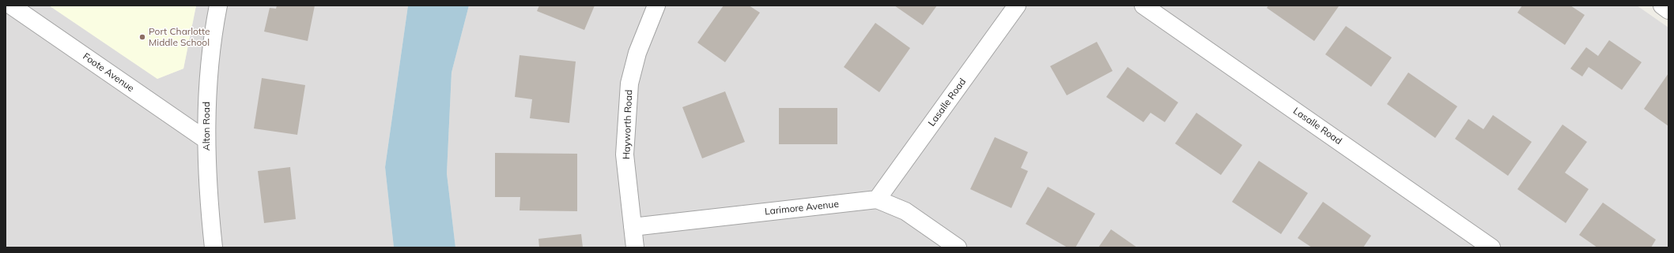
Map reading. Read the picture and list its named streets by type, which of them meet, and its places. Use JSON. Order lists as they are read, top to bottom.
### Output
{
  "streets": {
    "street": [
      "Foote Avenue",
      "Lasalle Road",
      "Hayworth Road",
      "Alton Road",
      "Larimore Avenue"
    ]
  },
  "crossings": [
    ["Foote Avenue", "Alton Road"],
    ["Lasalle Road", "Larimore Avenue"],
    ["Hayworth Road", "Larimore Avenue"]
  ],
  "places": ["Port Charlotte Middle School"]
}
